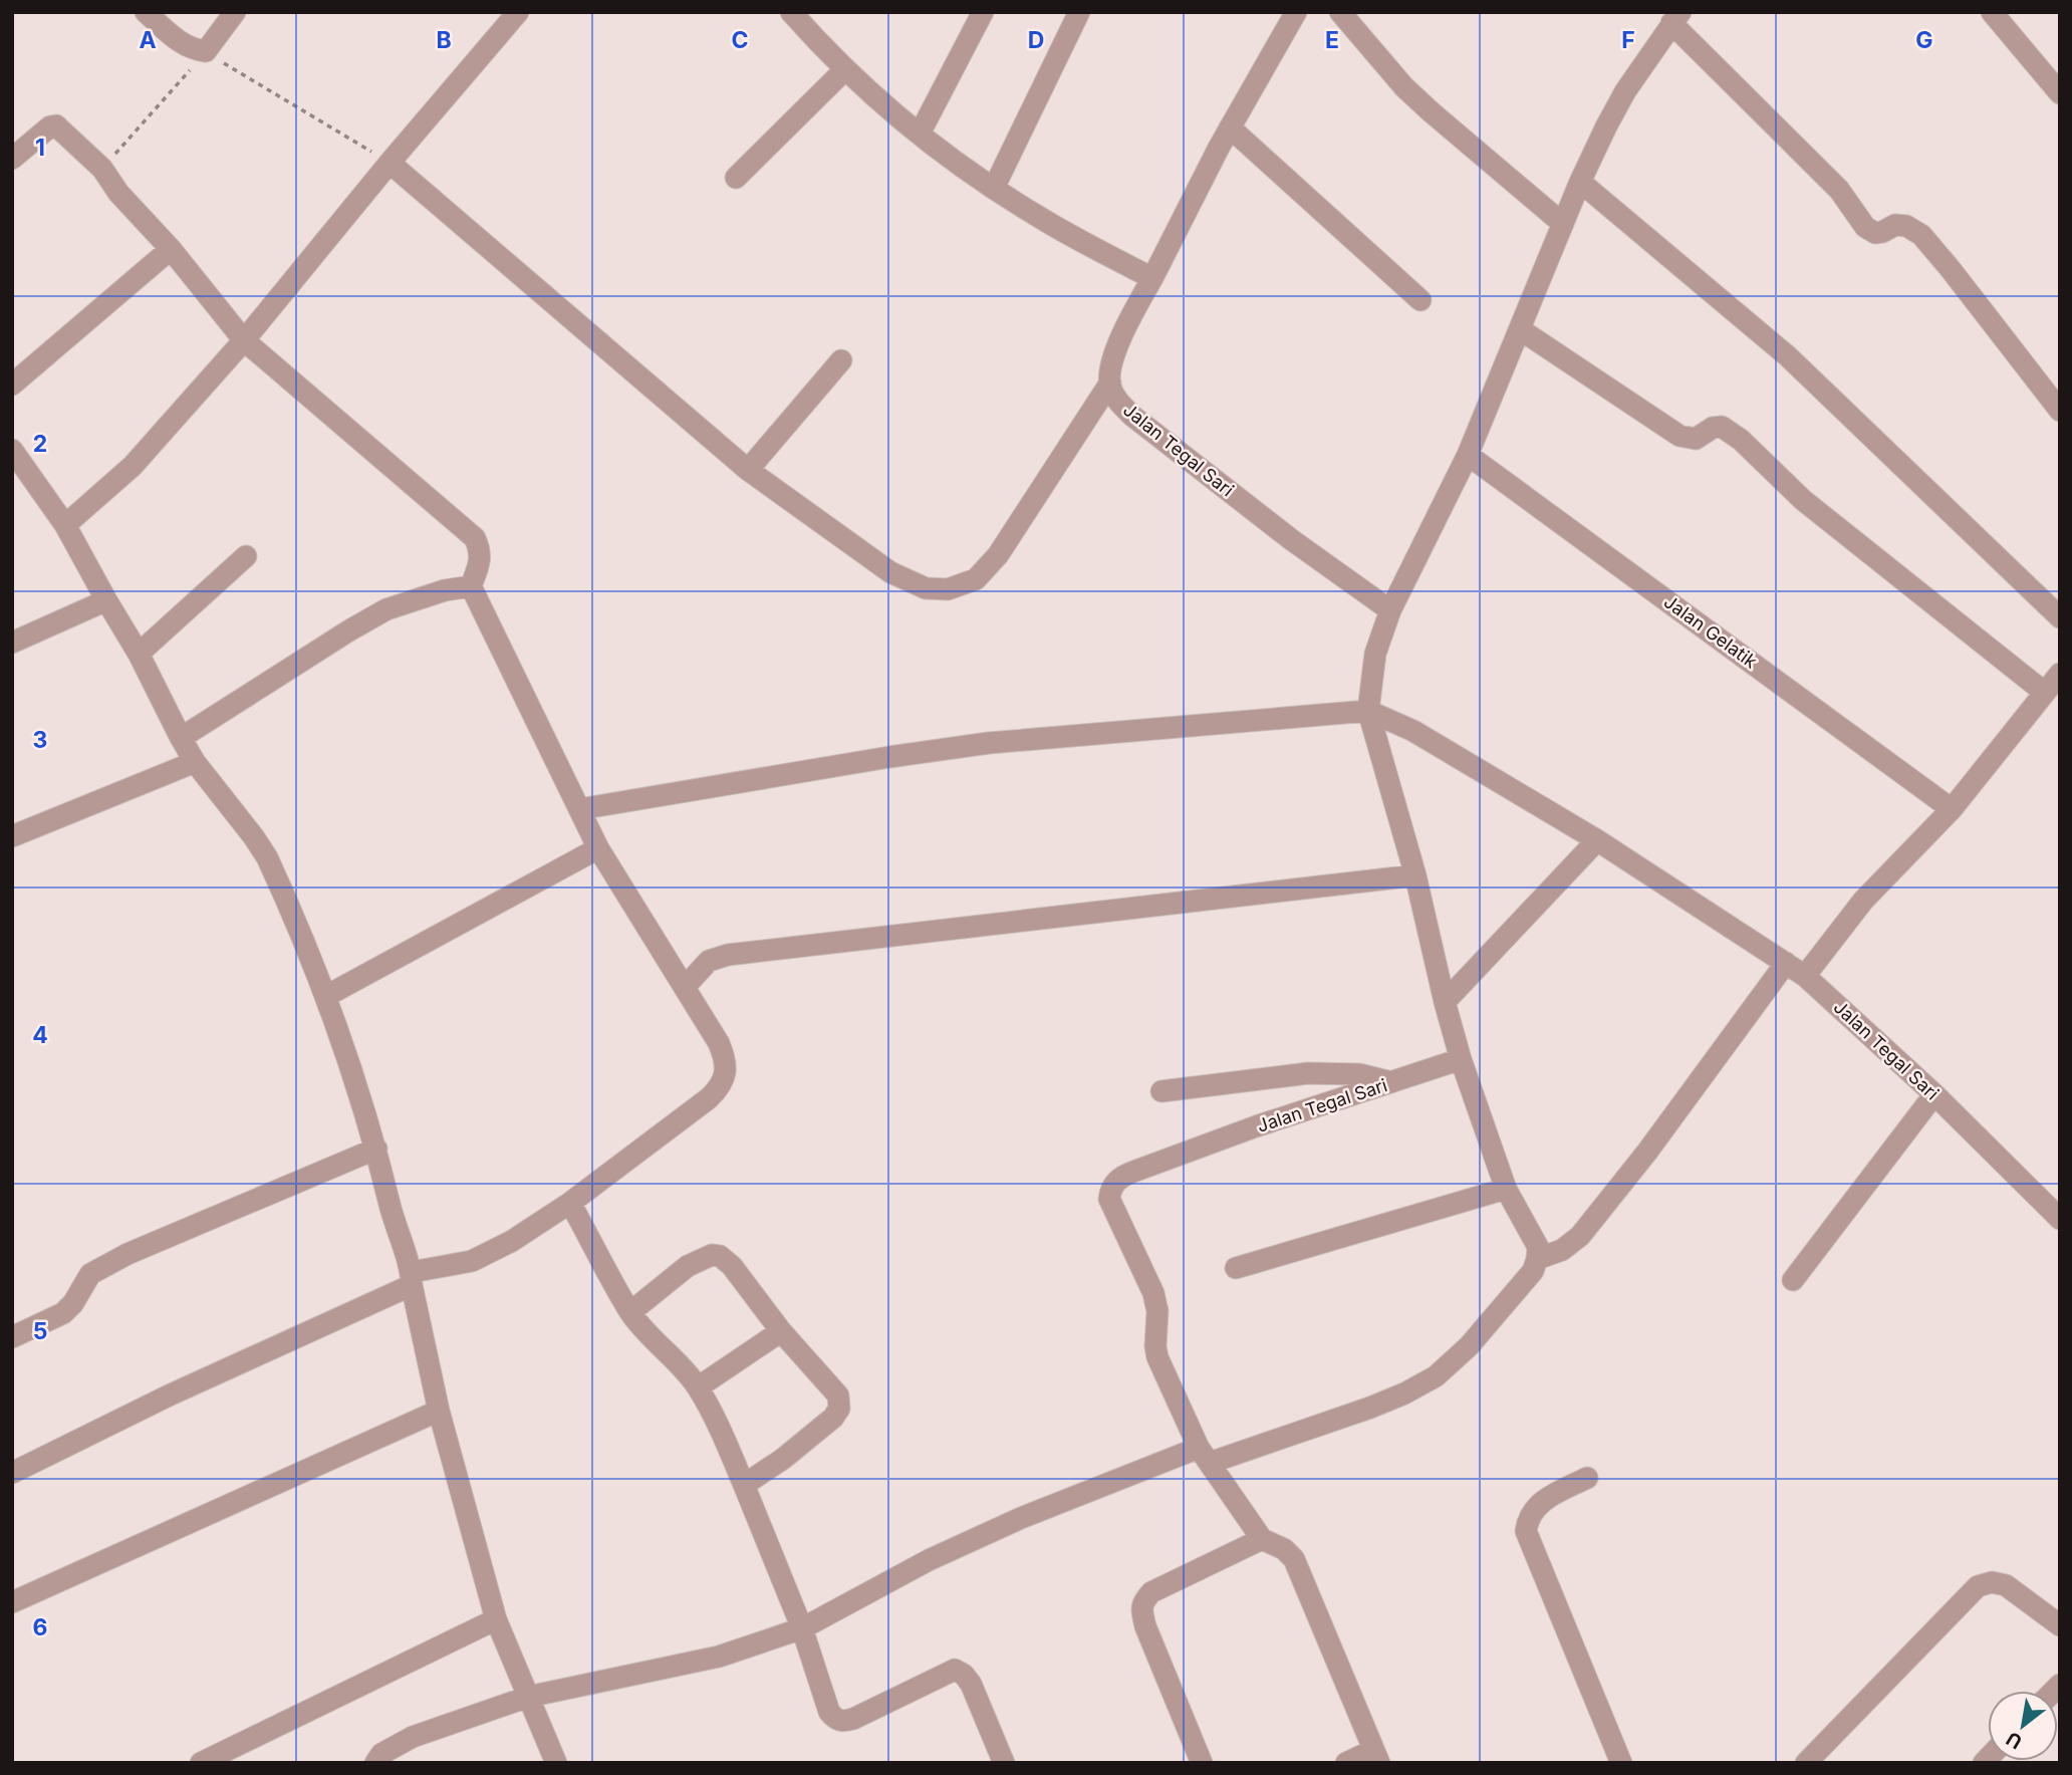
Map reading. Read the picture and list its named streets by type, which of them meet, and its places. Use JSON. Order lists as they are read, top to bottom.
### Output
{
  "streets": {
    "street": ["Jalan Tegal Sari", "Jalan Gelatik"]
  },
  "north": "bottom left",
  "grid": {
    "columns": [
      "A",
      "B",
      "C",
      "D",
      "E",
      "F",
      "G"
    ],
    "rows": [
      "1",
      "2",
      "3",
      "4",
      "5",
      "6"
    ]
  }
}
